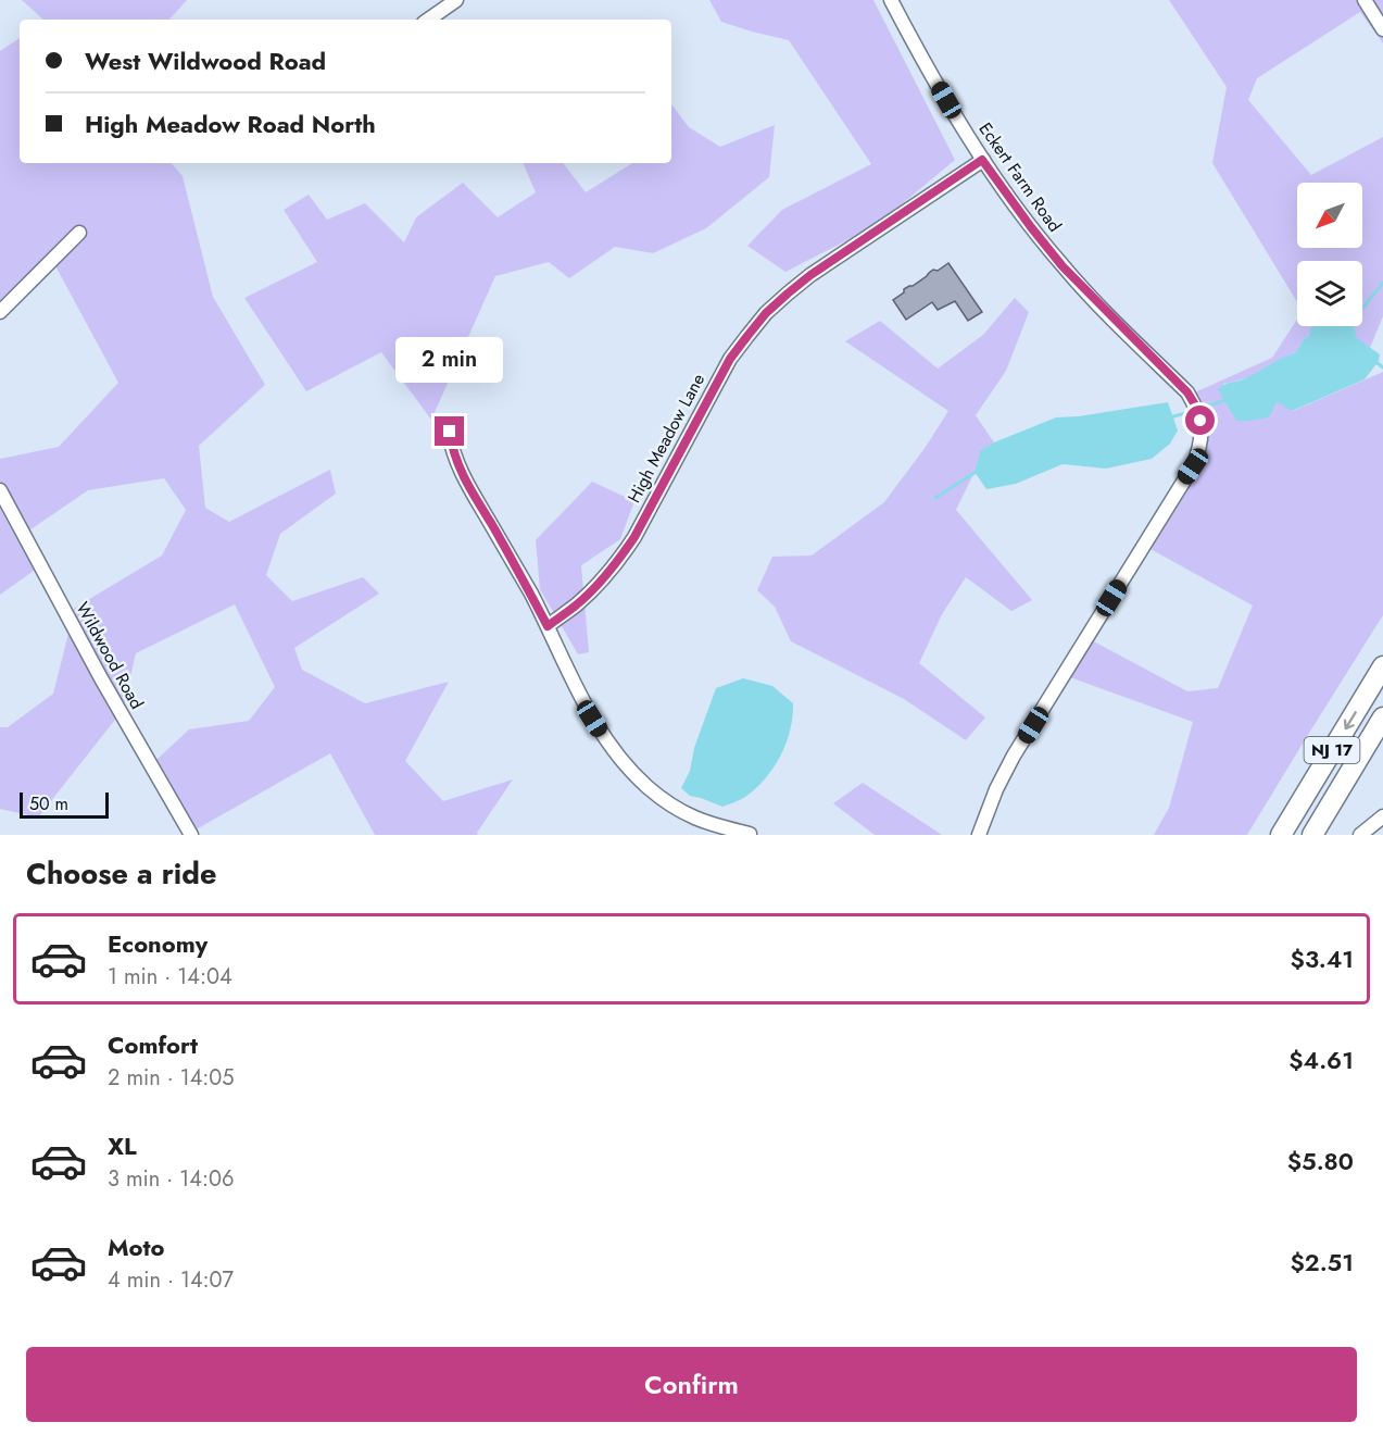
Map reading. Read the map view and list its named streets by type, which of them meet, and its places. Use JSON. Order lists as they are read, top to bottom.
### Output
{
  "streets": {
    "highway": ["NJ 17"],
    "street": ["Eckert Farm Road", "High Meadow Lane", "Wildwood Road"]
  },
  "crossings": [
    ["Eckert Farm Road", "High Meadow Lane"]
  ],
  "scale_bar": "50 m",
  "north": "bottom left",
  "page": {
    "banner": ["West Wildwood Road", "High Meadow Road North"],
    "bubble": "2 min",
    "scale": "50 m",
    "heading": "Choose a ride",
    "list": [
      {
        "name": "Economy",
        "note": "1 min · 14:04",
        "value": "$3.41"
      },
      {
        "name": "Comfort",
        "note": "2 min · 14:05",
        "value": "$4.61"
      },
      {
        "name": "XL",
        "note": "3 min · 14:06",
        "value": "$5.80"
      },
      {
        "name": "Moto",
        "note": "4 min · 14:07",
        "value": "$2.51"
      }
    ],
    "buttons": "Confirm"
  }
}
